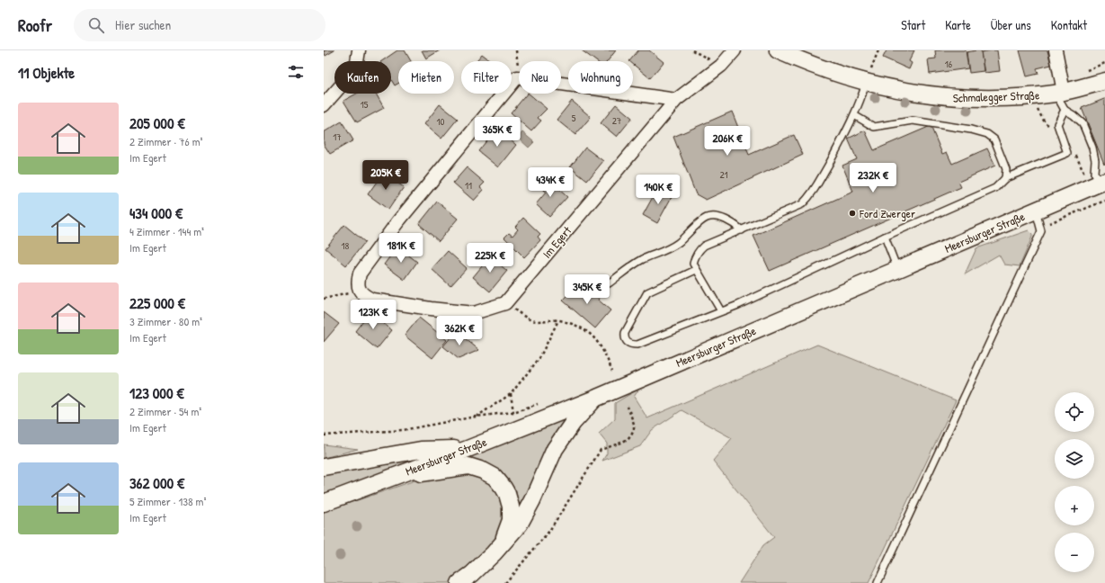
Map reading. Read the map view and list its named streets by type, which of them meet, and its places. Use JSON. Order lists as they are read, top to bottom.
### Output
{
  "streets": {
    "street": ["Schmalegger Straße", "Meersburger Straße", "Im Egert"]
  },
  "places": ["Ford Zwerger"],
  "house_numbers": [
    "16",
    "15",
    "5",
    "27",
    "10",
    "17",
    "21",
    "11",
    "18"
  ],
  "page": {
    "header": "Roofr",
    "search": "Hier suchen",
    "nav": [
      "Start",
      "Karte",
      "Über uns",
      "Kontakt"
    ],
    "heading": "11 Objekte",
    "chip": [
      "Kaufen",
      "Mieten",
      "Filter",
      "Neu",
      "Wohnung"
    ],
    "list": [
      {
        "name": "205 000 €",
        "note": "2 Zimmer · 76 m² · Im Egert"
      },
      {
        "name": "434 000 €",
        "note": "4 Zimmer · 144 m² · Im Egert"
      },
      {
        "name": "225 000 €",
        "note": "3 Zimmer · 80 m² · Im Egert"
      },
      {
        "name": "123 000 €",
        "note": "2 Zimmer · 54 m² · Im Egert"
      },
      {
        "name": "362 000 €",
        "note": "5 Zimmer · 138 m² · Im Egert"
      }
    ],
    "price": [
      "365K €",
      "206K €",
      "205K €",
      "232K €",
      "434K €",
      "140K €",
      "181K €",
      "225K €",
      "345K €",
      "123K €",
      "362K €"
    ],
    "map_buttons": ["+", "−"]
  }
}
